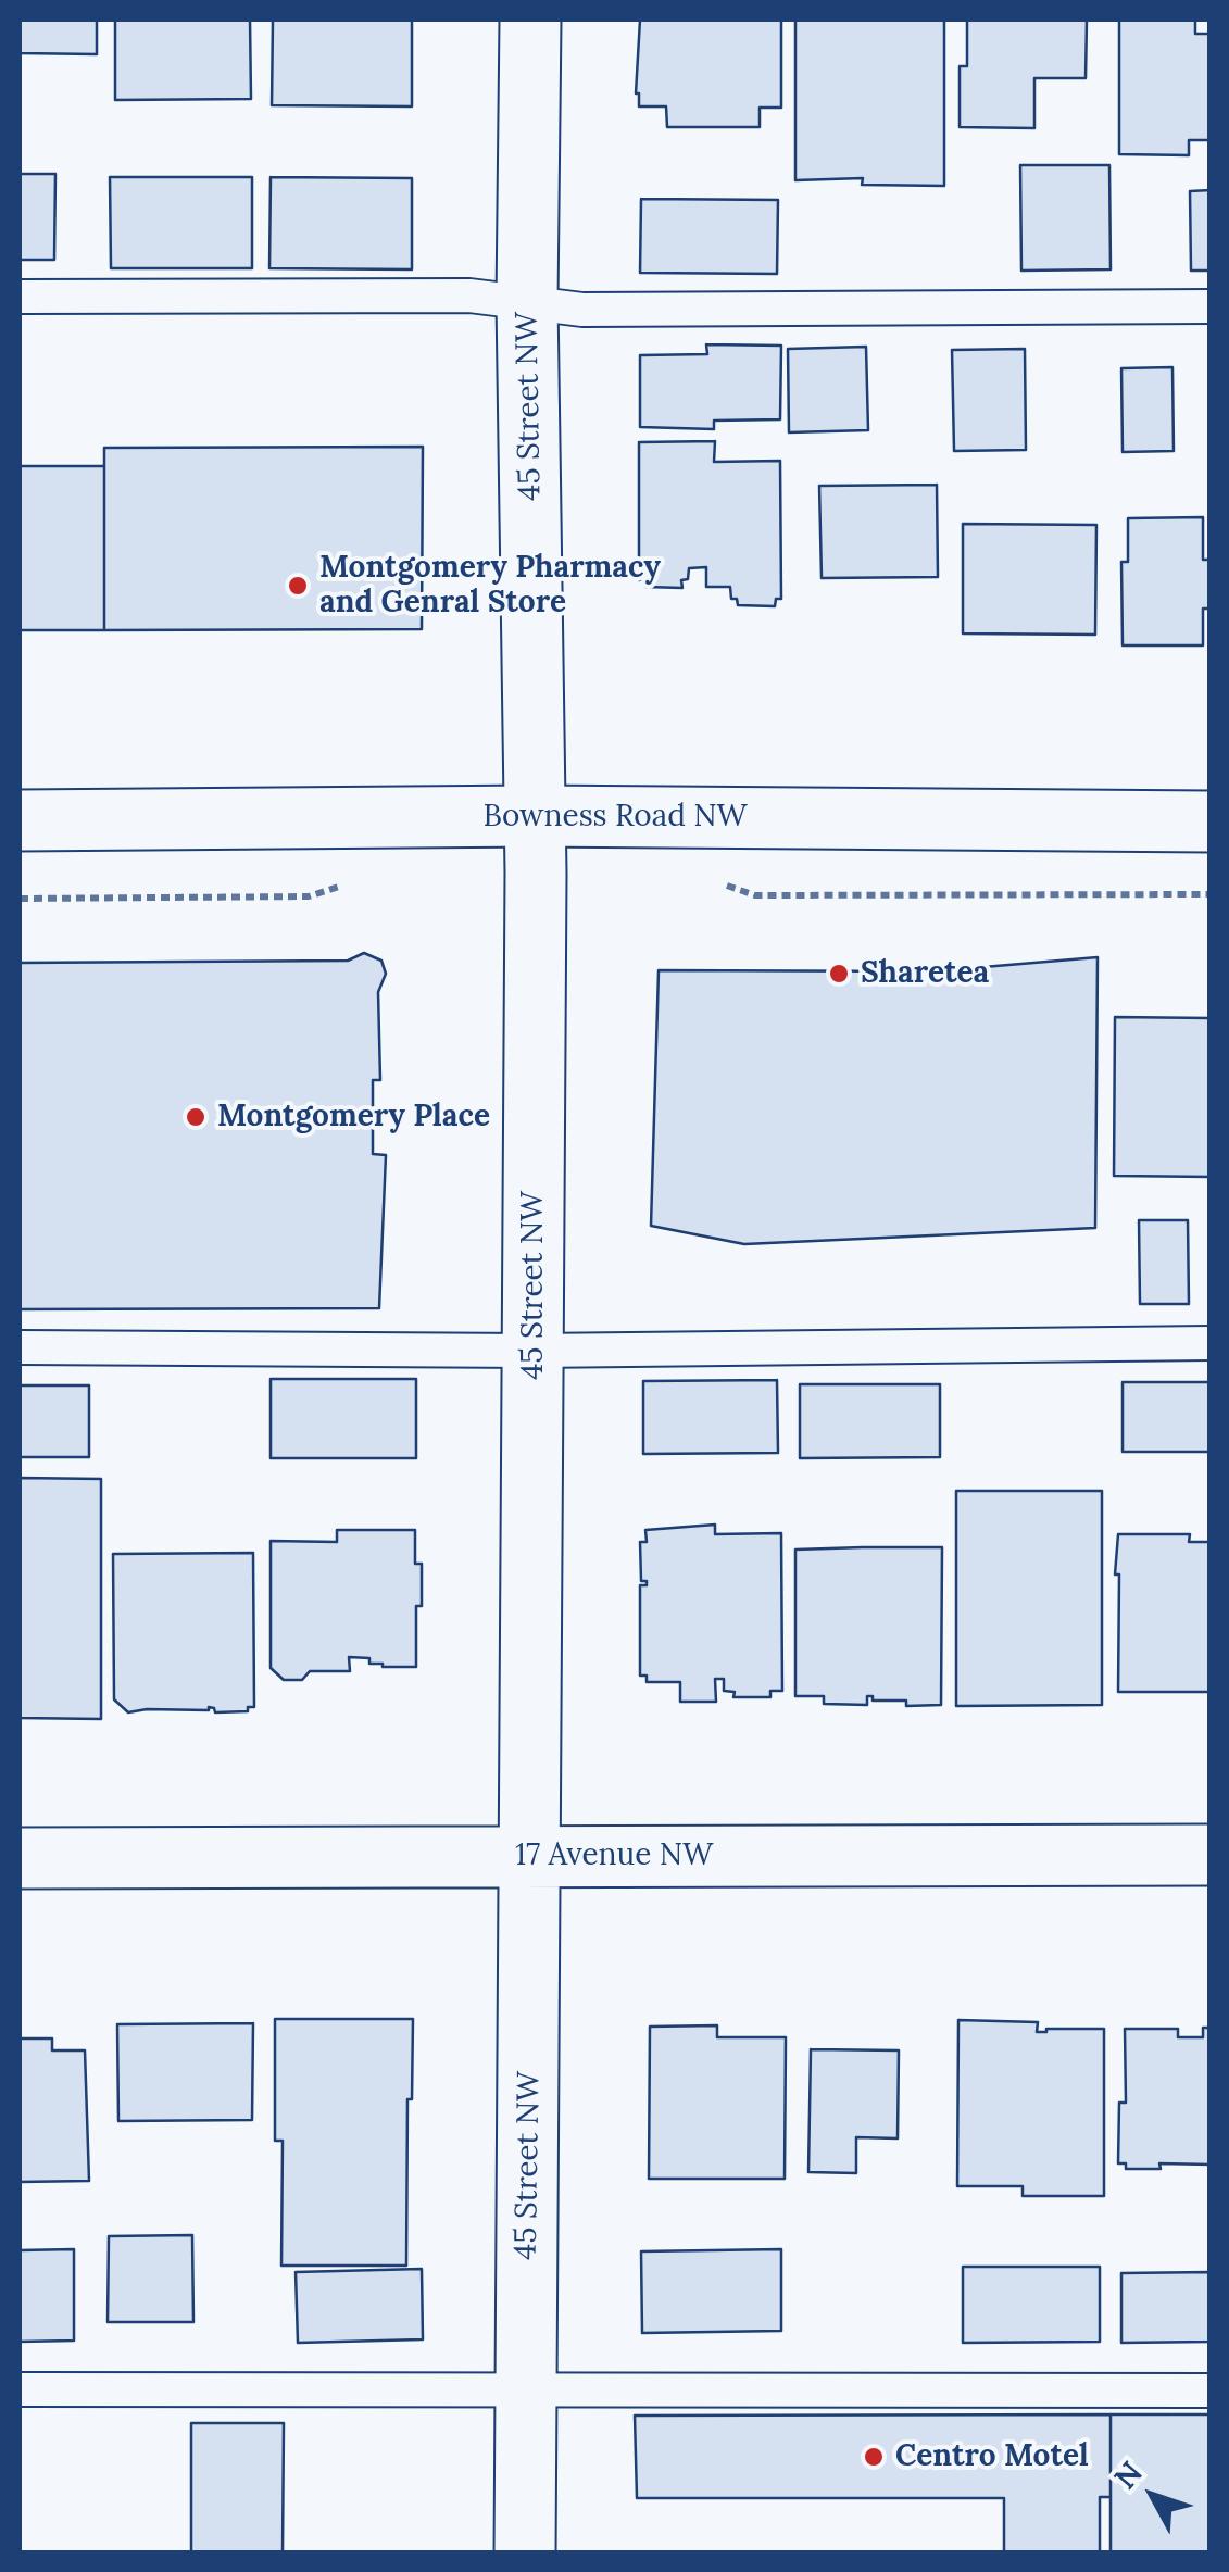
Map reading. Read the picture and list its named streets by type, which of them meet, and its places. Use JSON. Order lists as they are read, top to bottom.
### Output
{
  "streets": {
    "street": ["45 Street NW", "Bowness Road NW", "17 Avenue NW"]
  },
  "crossings": [
    ["45 Street NW", "Bowness Road NW"],
    ["45 Street NW", "17 Avenue NW"]
  ],
  "places": [
    "Montgomery Pharmacy and Genral Store",
    "Sharetea",
    "Montgomery Place",
    "Centro Motel"
  ],
  "north": "top left"
}
